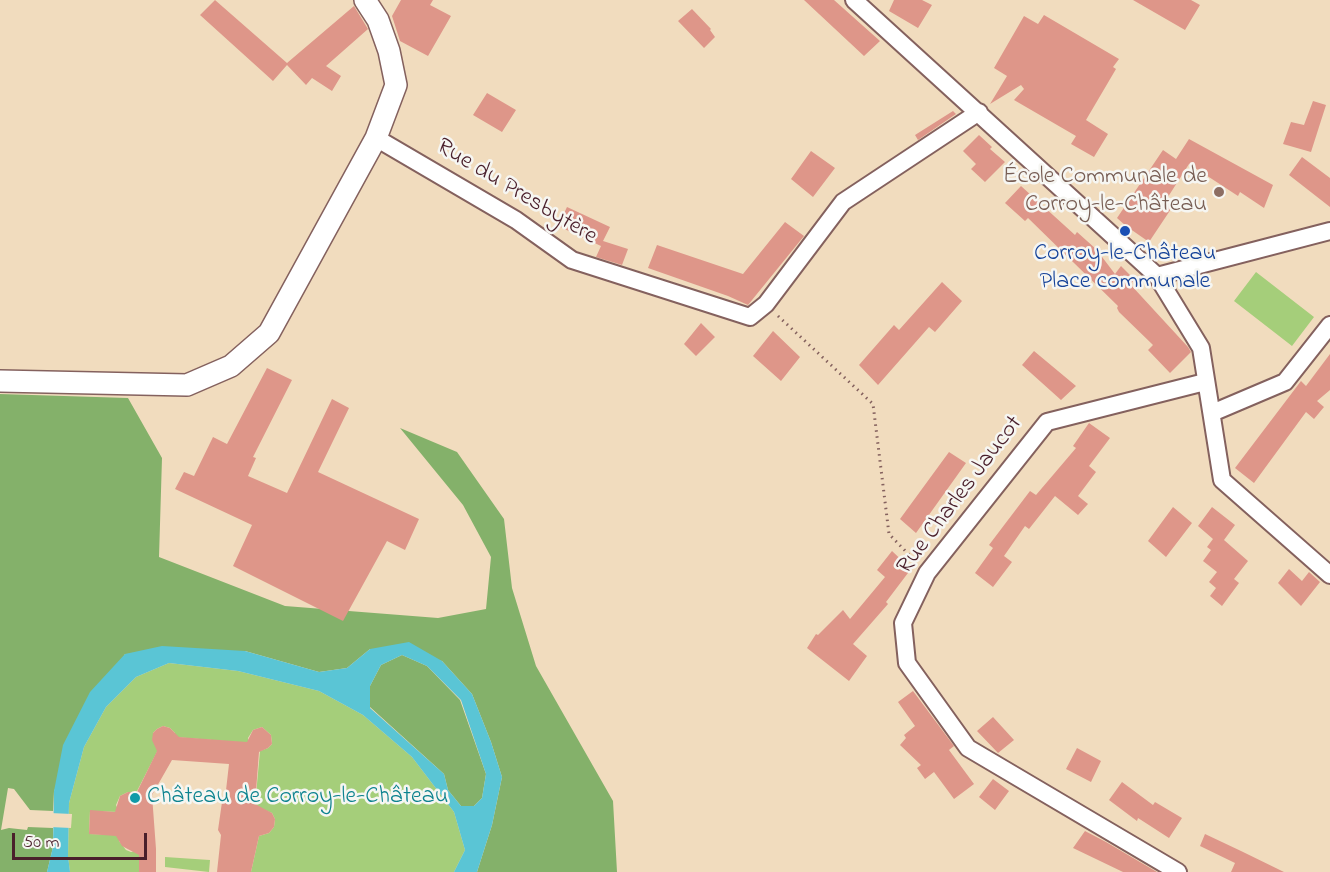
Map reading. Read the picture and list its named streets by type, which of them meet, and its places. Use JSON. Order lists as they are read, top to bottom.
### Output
{
  "streets": {
    "street": ["Rue du Presbytère", "Rue Charles Jaucot"]
  },
  "places": ["École Communale de Corroy-le-Château", "Corroy-le-Château Place communale", "Château de Corroy-le-Château"],
  "scale_bar": "50 m"
}
